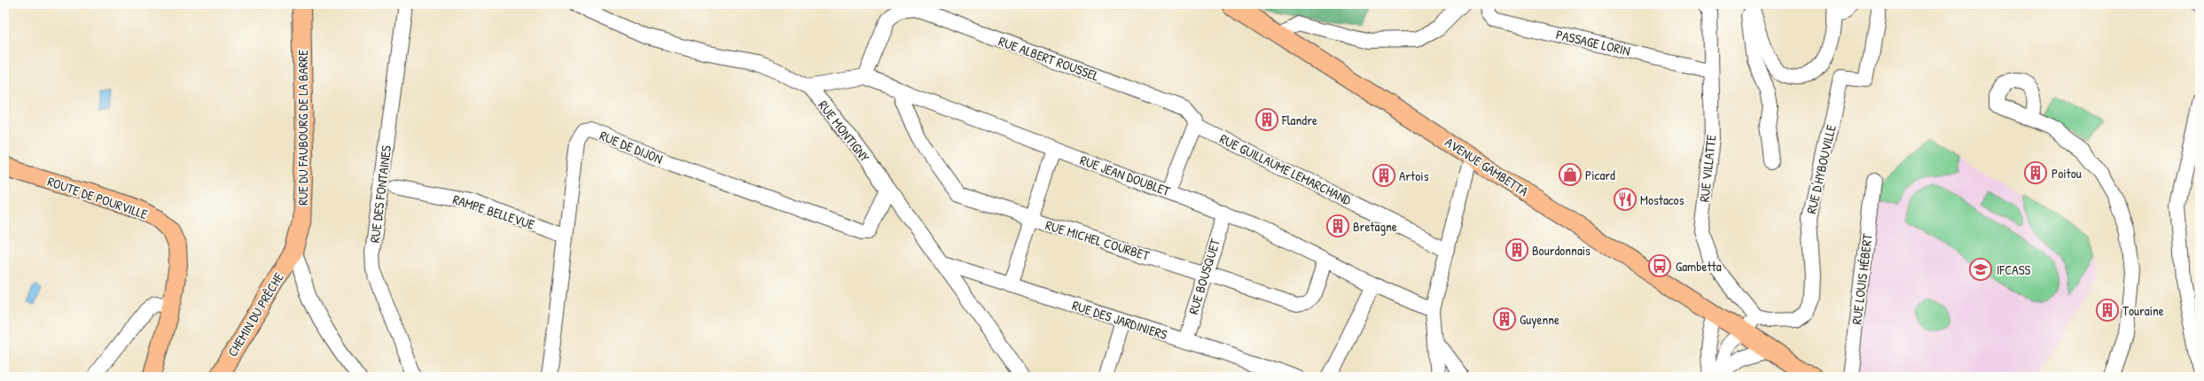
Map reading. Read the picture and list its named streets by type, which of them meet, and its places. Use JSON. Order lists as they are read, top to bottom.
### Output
{
  "streets": {
    "main road": [
      "RUE DU FAUBOURG DE LA BARRE",
      "AVENUE GAMBETTA",
      "ROUTE DE POURVILLE",
      "CHEMIN DU PRÊCHE"
    ],
    "street": [
      "PASSAGE LORIN",
      "RUE ALBERT ROUSSEL",
      "RUE MONTIGNY",
      "RUE DE DIJON",
      "RUE VILLATTE",
      "RUE GUILLAUME LEMARCHAND",
      "RUE D'HYBOUVILLE",
      "RUE JEAN DOUBLET",
      "RUE DES FONTAINES",
      "RAMPE BELLEVUE",
      "RUE MICHEL COURBET",
      "RUE BOUSQUET",
      "RUE LOUIS HÉBERT",
      "RUE DES JARDINIERS"
    ]
  },
  "crossings": [
    ["PASSAGE LORIN", "RUE VILLATTE"],
    ["RUE ALBERT ROUSSEL", "RUE GUILLAUME LEMARCHAND"],
    ["RUE ALBERT ROUSSEL", "RUE JEAN DOUBLET"],
    ["RUE DU FAUBOURG DE LA BARRE", "CHEMIN DU PRÊCHE"],
    ["RUE MONTIGNY", "RUE DE DIJON"],
    ["RUE MONTIGNY", "RUE JEAN DOUBLET"],
    ["RUE MONTIGNY", "RUE DES JARDINIERS"],
    ["RUE DE DIJON", "RAMPE BELLEVUE"],
    ["RUE VILLATTE", "RUE D'HYBOUVILLE"],
    ["RUE JEAN DOUBLET", "RUE MICHEL COURBET"],
    ["RUE JEAN DOUBLET", "RUE BOUSQUET"],
    ["RUE MICHEL COURBET", "RUE BOUSQUET"],
    ["RUE BOUSQUET", "RUE DES JARDINIERS"]
  ],
  "places": {
    "building": [
      "Flandre",
      "Poitou",
      "Artois",
      "Bretagne",
      "Bourdonnais",
      "Touraine",
      "Guyenne"
    ],
    "shop": ["Picard"],
    "restaurant": ["Mostacos"],
    "bus stop": ["Gambetta"],
    "school or university": ["IFCASS"]
  }
}
